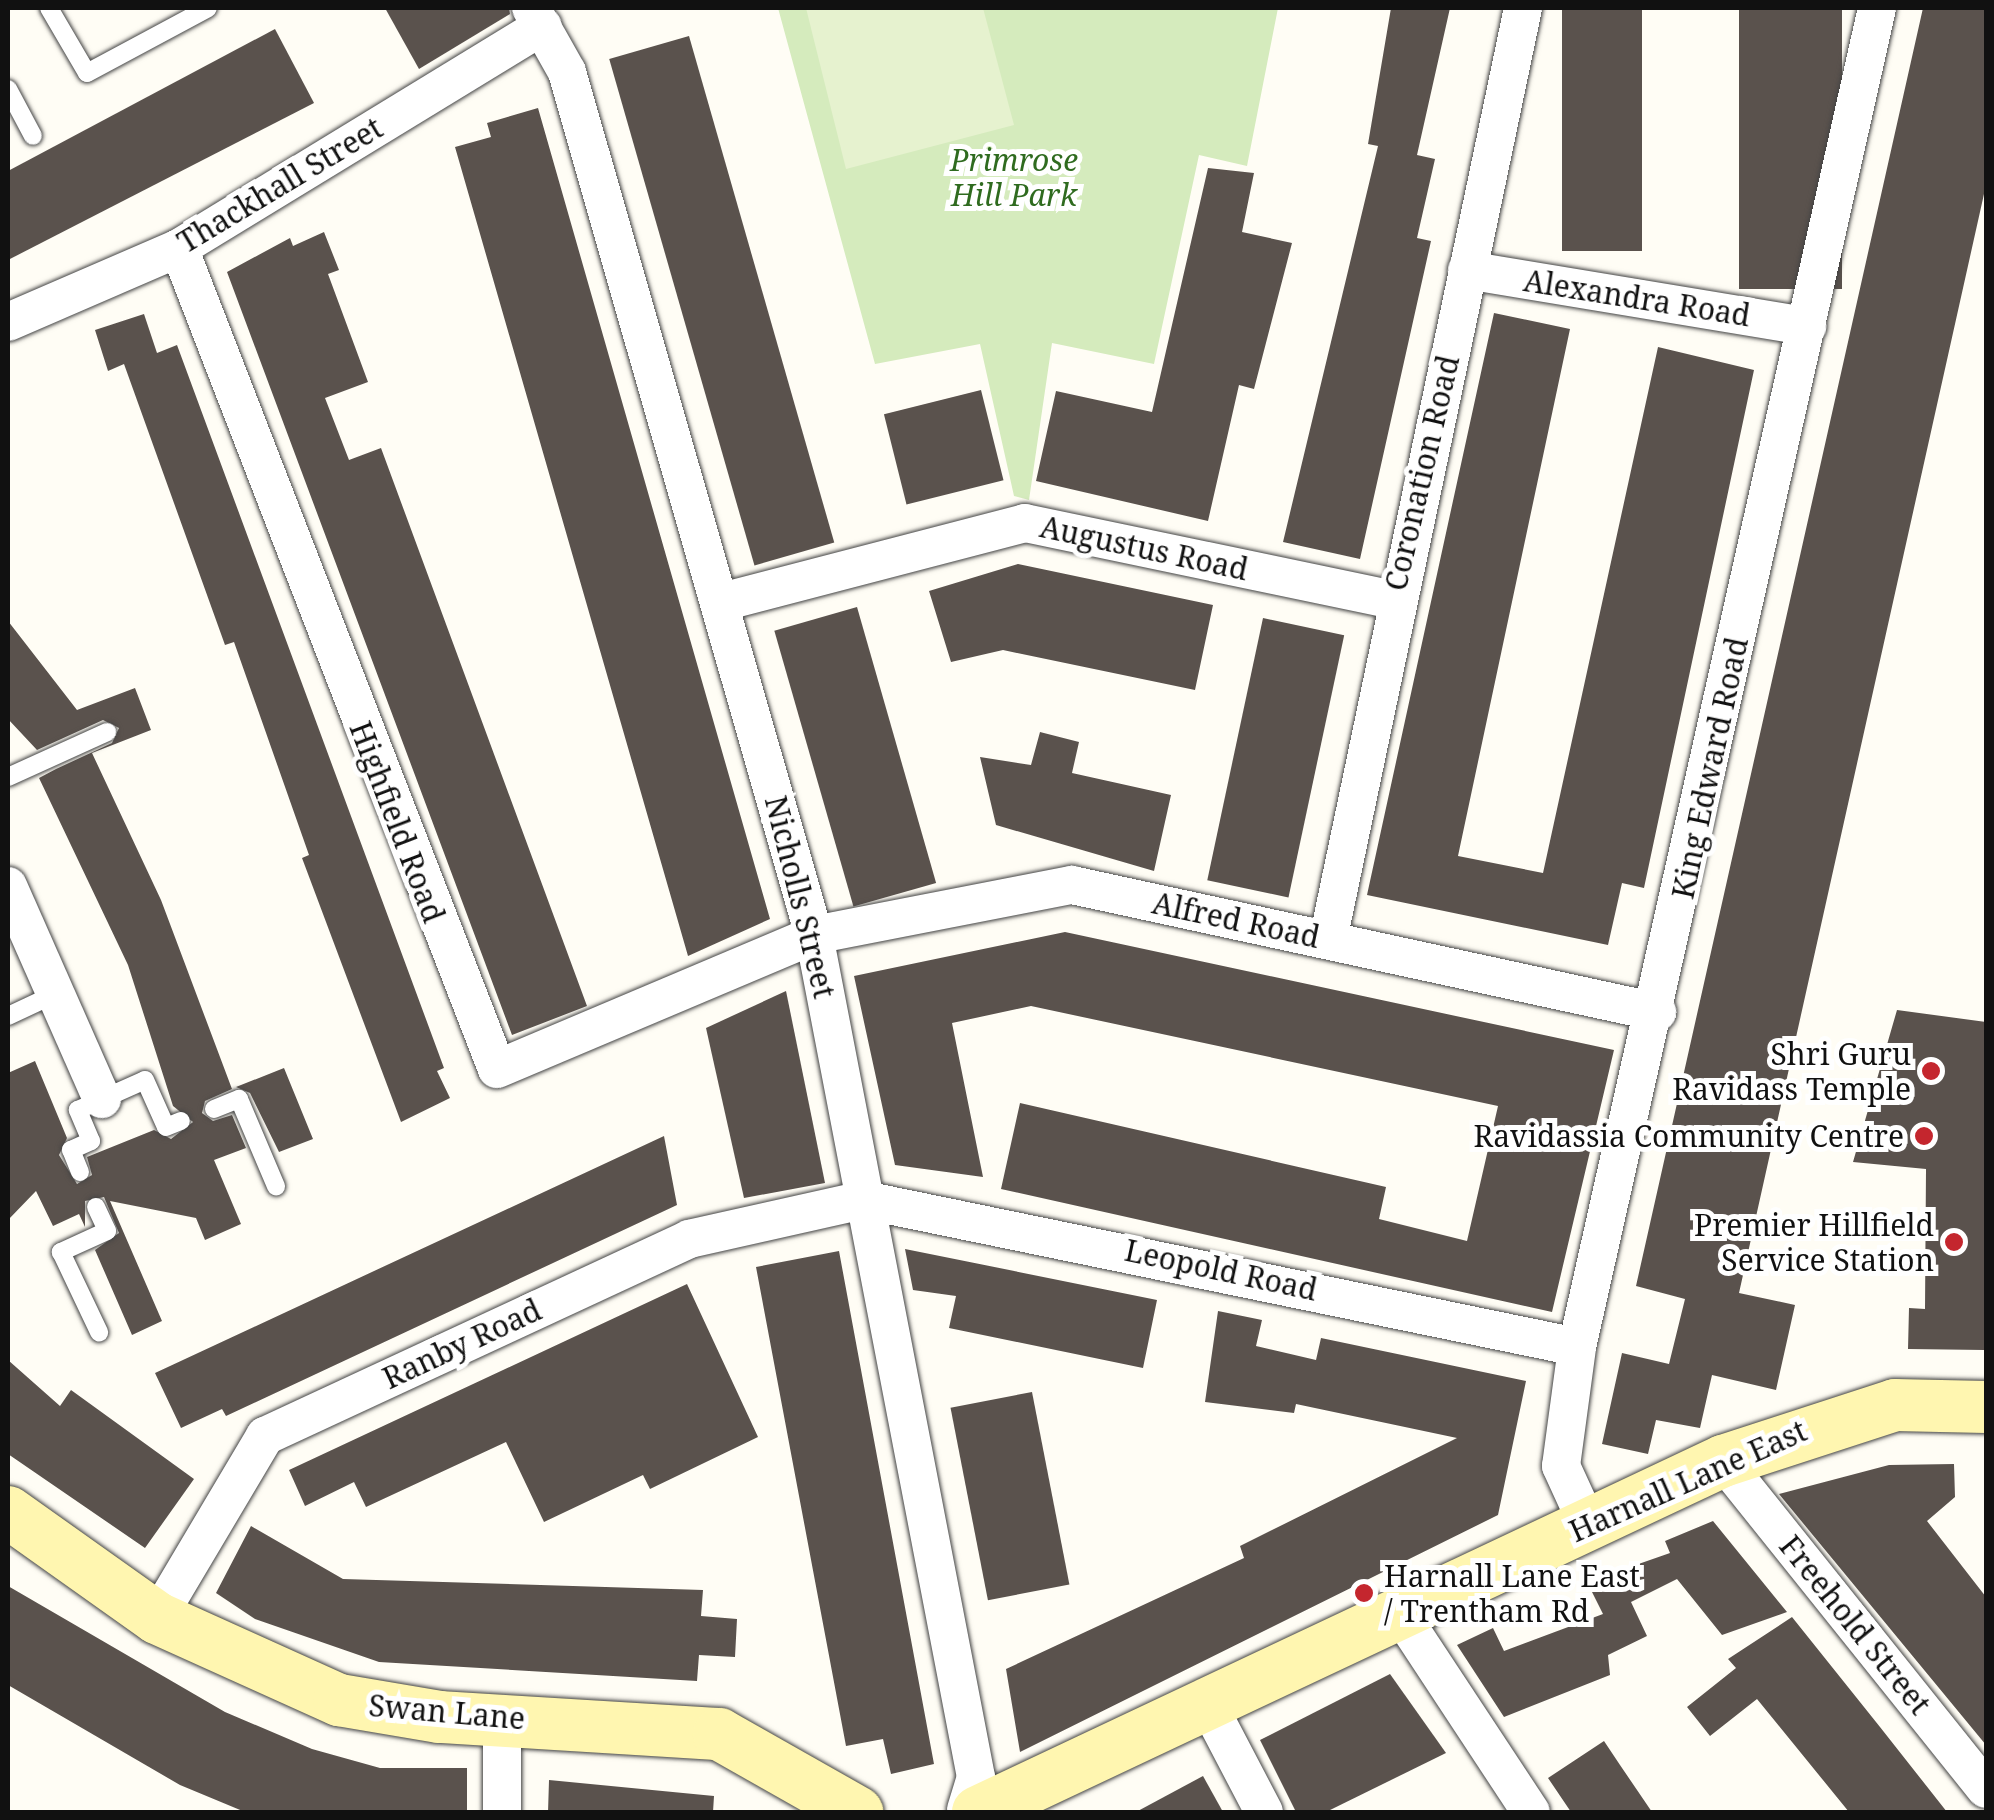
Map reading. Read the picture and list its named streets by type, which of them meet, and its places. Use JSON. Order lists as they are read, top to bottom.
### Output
{
  "streets": {
    "main road": ["Harnall Lane East", "Swan Lane"],
    "street": [
      "Thackhall Street",
      "Alexandra Road",
      "Coronation Road",
      "Augustus Road",
      "King Edward Road",
      "Highfield Road",
      "Nicholls Street",
      "Alfred Road",
      "Leopold Road",
      "Ranby Road",
      "Freehold Street"
    ]
  },
  "crossings": [
    ["Thackhall Street", "Highfield Road"],
    ["Thackhall Street", "Nicholls Street"],
    ["Alexandra Road", "Coronation Road"],
    ["Alexandra Road", "King Edward Road"],
    ["Coronation Road", "Augustus Road"],
    ["Coronation Road", "Alfred Road"],
    ["Augustus Road", "Nicholls Street"],
    ["King Edward Road", "Alfred Road"],
    ["King Edward Road", "Leopold Road"],
    ["King Edward Road", "Harnall Lane East"],
    ["Highfield Road", "Nicholls Street"],
    ["Highfield Road", "Alfred Road"],
    ["Nicholls Street", "Alfred Road"],
    ["Nicholls Street", "Leopold Road"],
    ["Nicholls Street", "Ranby Road"],
    ["Nicholls Street", "Harnall Lane East"],
    ["Leopold Road", "Ranby Road"],
    ["Ranby Road", "Swan Lane"],
    ["Harnall Lane East", "Freehold Street"]
  ],
  "parks": ["Primrose Hill Park"],
  "places": [
    "Shri Guru Ravidass Temple",
    "Ravidassia Community Centre",
    "Premier Hillfield Service Station",
    "Harnall Lane East / Trentham Rd"
  ]
}
